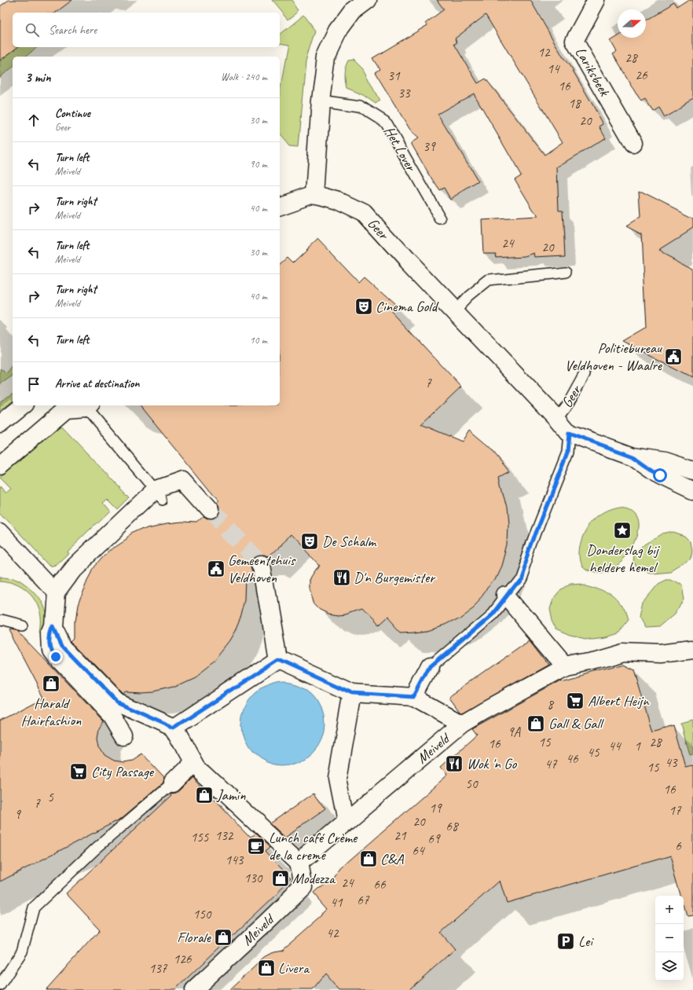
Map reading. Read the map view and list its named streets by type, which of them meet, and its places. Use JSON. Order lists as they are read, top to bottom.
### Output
{
  "streets": {
    "street": ["Lariksbeek", "Geer", "Meiveld"],
    "lane": ["Het Lover"]
  },
  "places": {
    "theatre": ["Cinema Gold", "De Schalm"],
    "public building": ["Politiebureau Veldhoven - Waalre", "Gemeentehuis Veldhoven"],
    "place": ["Donderslag bij heldere hemel"],
    "restaurant": ["D'n Burgemister", "Wok 'n Go"],
    "shop": [
      "Harald Hairfashion",
      "Gall & Gall",
      "Jamin",
      "C&A",
      "Modezza",
      "Florale",
      "Livera"
    ],
    "supermarket": ["Albert Heijn", "City Passage"],
    "cafe": ["Lunch café Crème de la creme"],
    "parking": ["Lei"]
  },
  "house_numbers": [
    "12",
    "28",
    "14",
    "26",
    "31",
    "16",
    "33",
    "18",
    "20",
    "39",
    "24",
    "20",
    "7",
    "8",
    "9A",
    "15",
    "28",
    "16",
    "44",
    "1",
    "45",
    "46",
    "43",
    "47",
    "15",
    "50",
    "16",
    "5",
    "7",
    "19",
    "17",
    "9",
    "20",
    "68",
    "132",
    "21",
    "155",
    "69",
    "6",
    "64",
    "143",
    "130",
    "24",
    "66",
    "67",
    "41",
    "150",
    "42",
    "126",
    "137"
  ],
  "north": "right",
  "page": {
    "search": "Search here",
    "heading": ["3 min", "Walk · 240 m"],
    "list": [
      ["Continue", "Geer", "30 m"],
      ["Turn left", "Meiveld", "90 m"],
      ["Turn right", "Meiveld", "40 m"],
      ["Turn left", "Meiveld", "30 m"],
      ["Turn right", "Meiveld", "40 m"],
      ["Turn left", "10 m"],
      "Arrive at destination"
    ],
    "map_buttons": ["+", "−"]
  }
}
